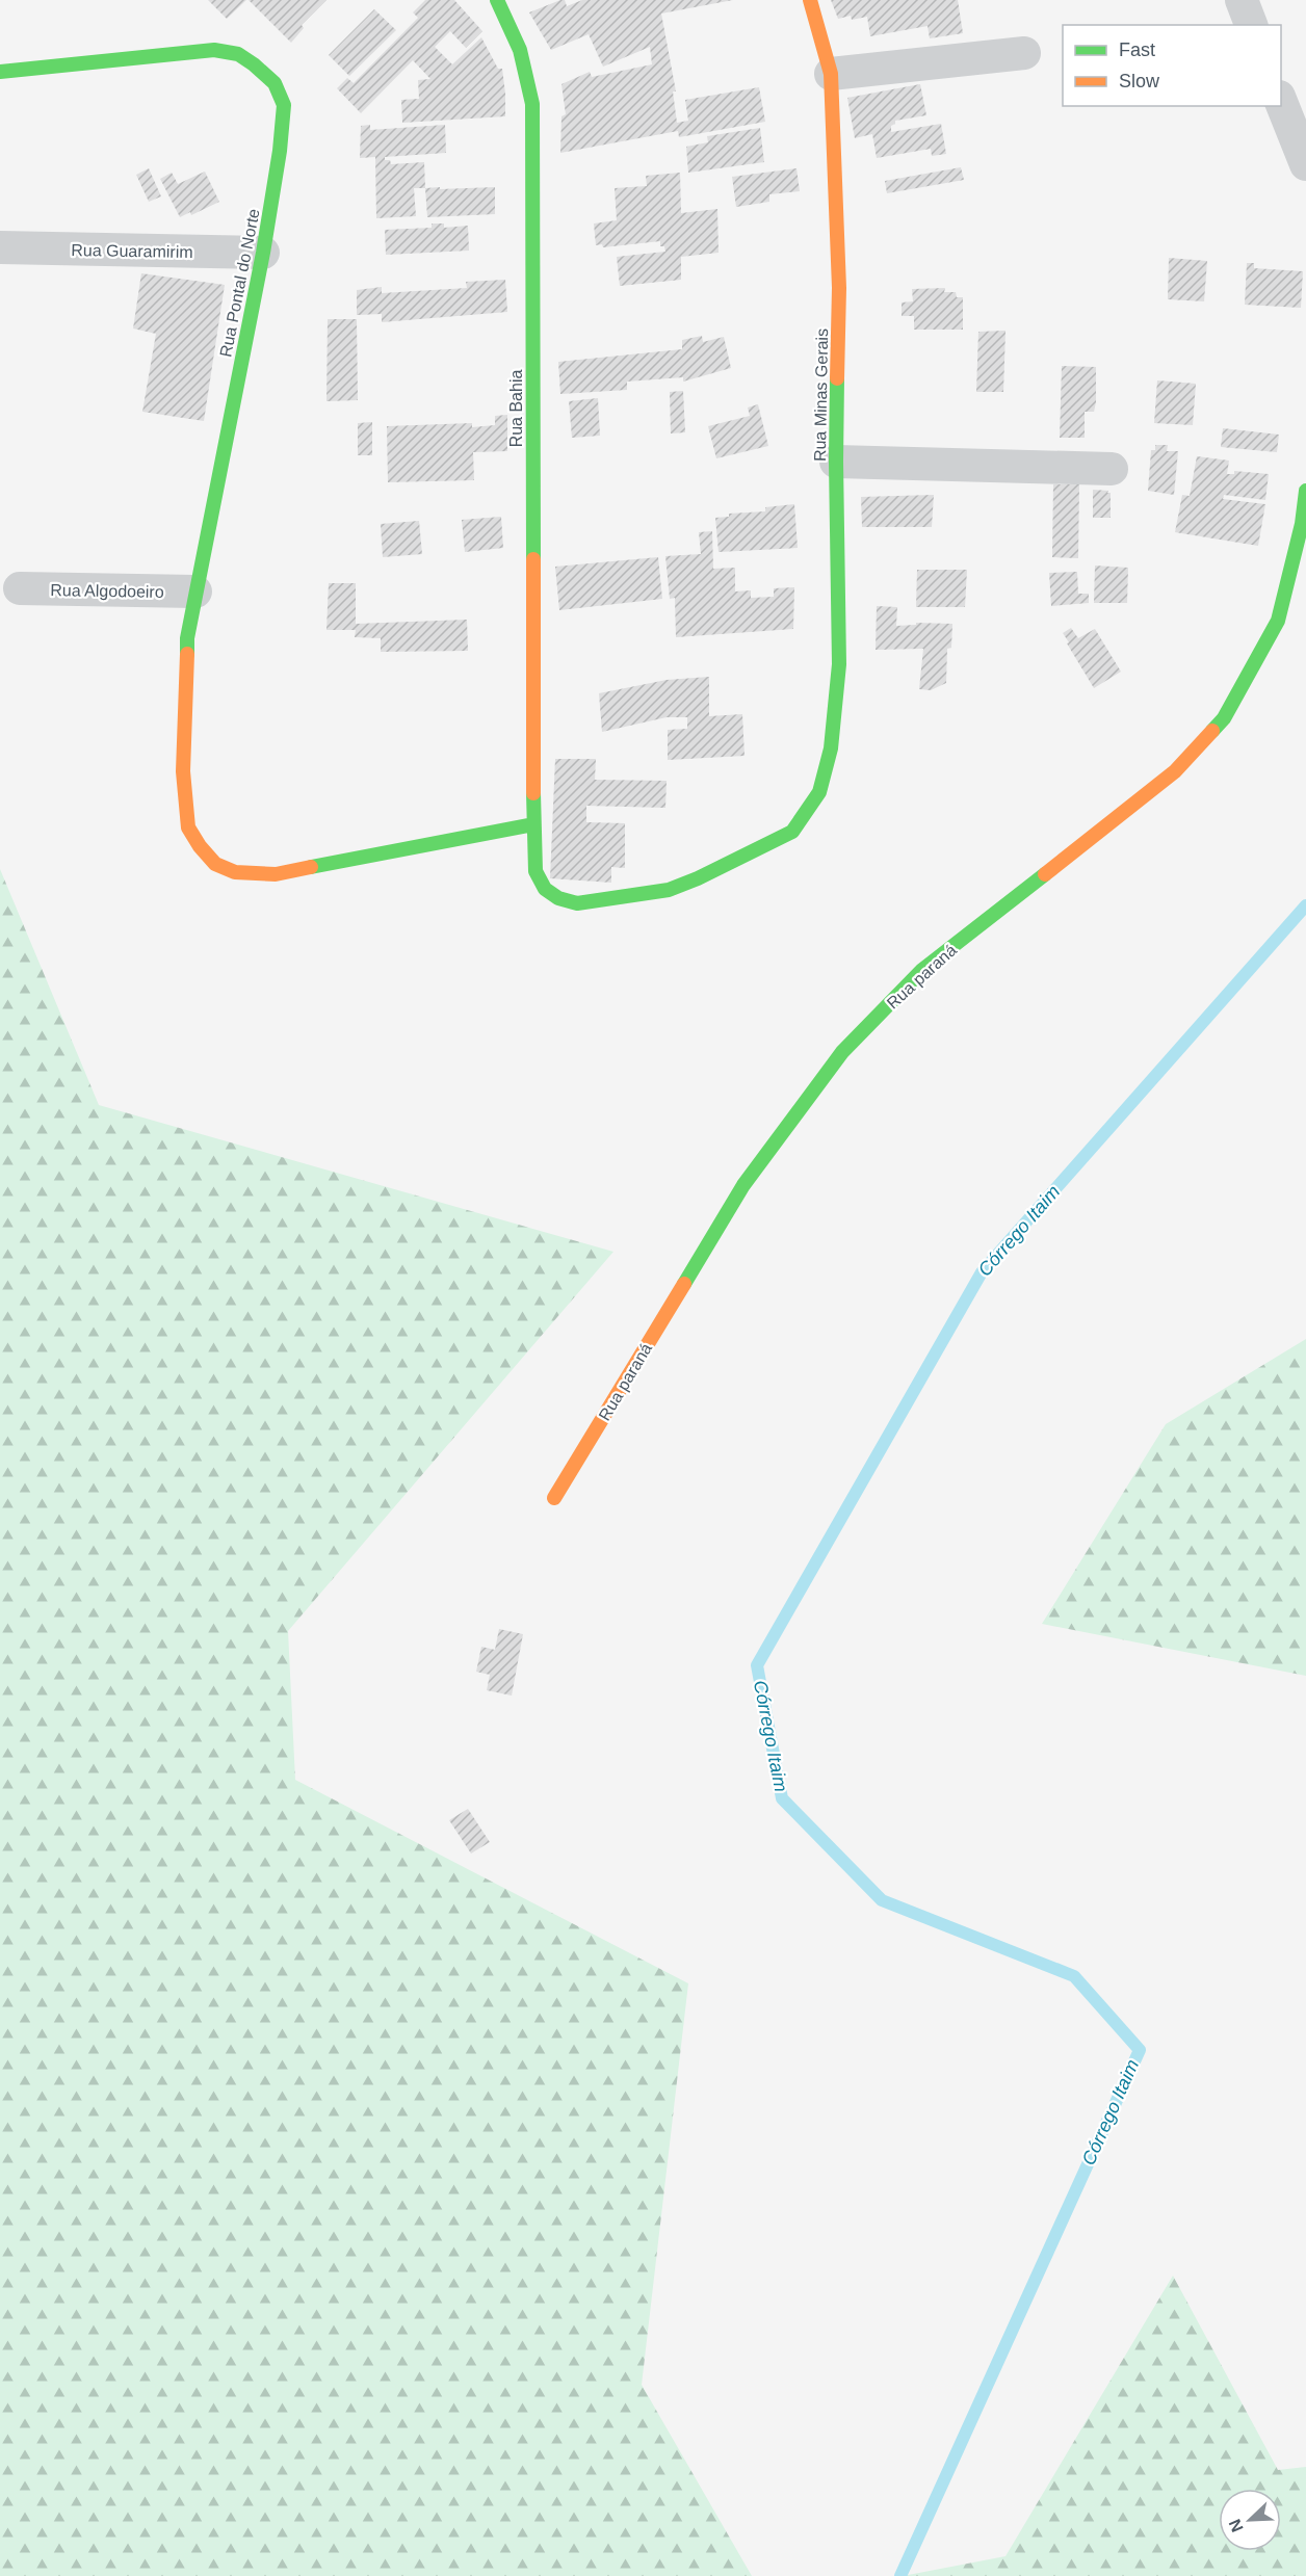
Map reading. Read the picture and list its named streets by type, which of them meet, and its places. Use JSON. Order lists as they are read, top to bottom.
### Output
{
  "streets": {
    "street": [
      "Rua Guaramirim",
      "Rua Pontal do Norte",
      "Rua Minas Gerais",
      "Rua Bahia",
      "Rua Algodoeiro",
      "Rua paraná"
    ]
  },
  "crossings": [
    ["Rua Guaramirim", "Rua Pontal do Norte"],
    ["Rua Pontal do Norte", "Rua Bahia"],
    ["Rua Pontal do Norte", "Rua Algodoeiro"],
    ["Rua Minas Gerais", "Rua Bahia"]
  ],
  "water": ["Córrego Itaim"],
  "legend": ["Fast", "Slow"],
  "north": "bottom left"
}
